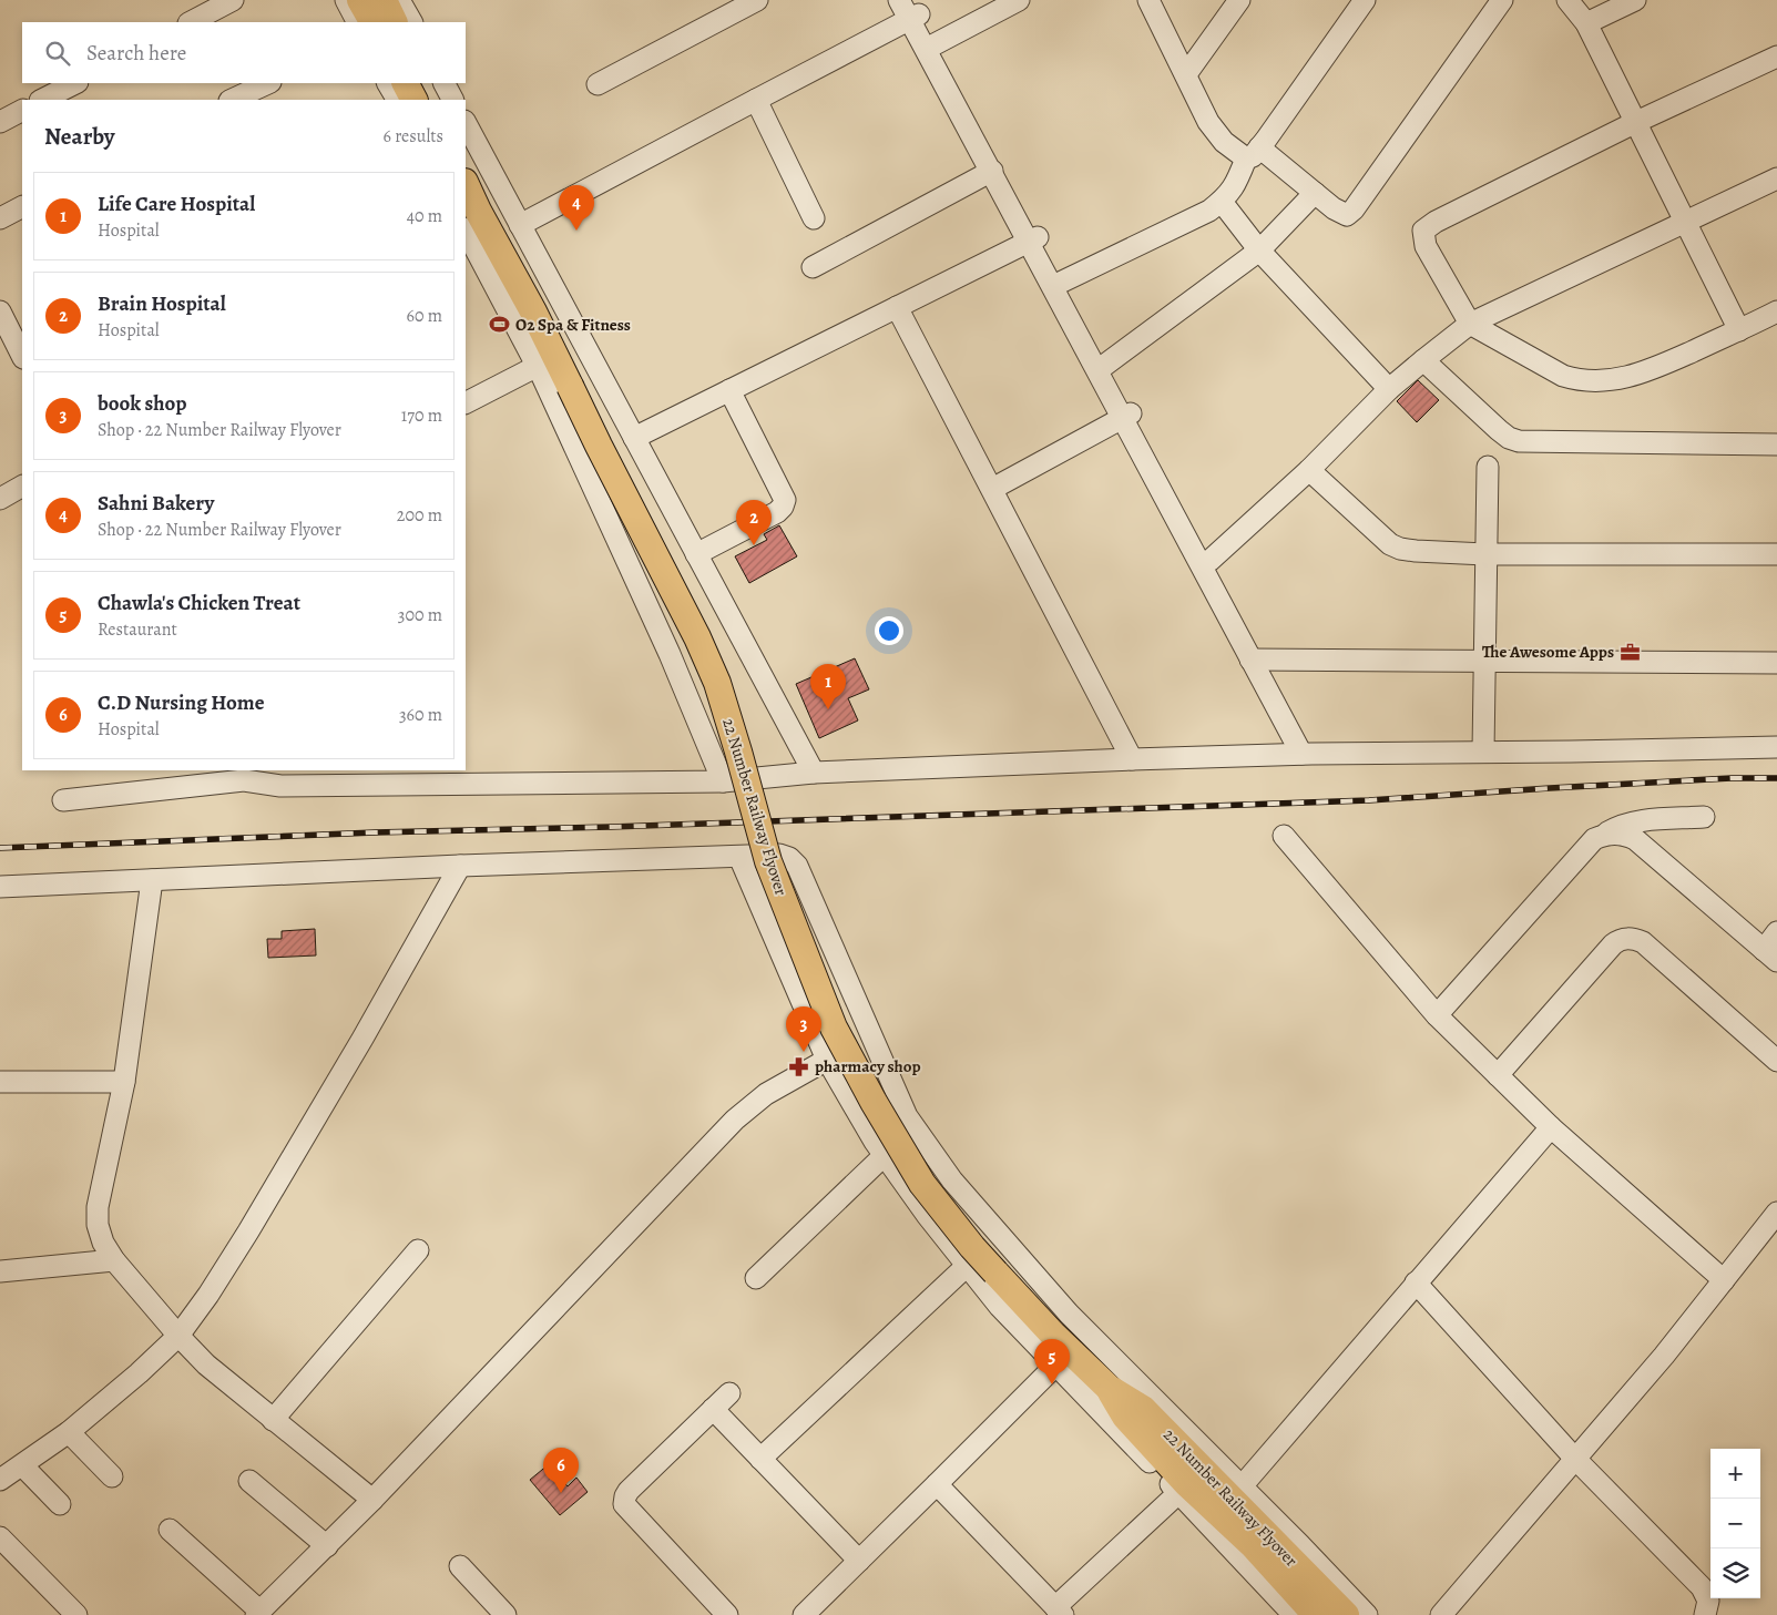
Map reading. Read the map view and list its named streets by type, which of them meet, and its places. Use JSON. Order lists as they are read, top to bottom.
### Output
{
  "streets": {
    "main road": ["22 Number Railway Flyover"]
  },
  "places": {
    "sports": ["O2 Spa & Fitness"],
    "office": ["The Awesome Apps"],
    "pharmacy": ["pharmacy shop"]
  },
  "page": {
    "search": "Search here",
    "heading": ["Nearby", "6 results"],
    "list": [
      {
        "mark": "1",
        "name": "Life Care Hospital",
        "note": "Hospital",
        "value": "40 m"
      },
      {
        "mark": "2",
        "name": "Brain Hospital",
        "note": "Hospital",
        "value": "60 m"
      },
      {
        "mark": "3",
        "name": "book shop",
        "note": "Shop · 22 Number Railway Flyover",
        "value": "170 m"
      },
      {
        "mark": "4",
        "name": "Sahni Bakery",
        "note": "Shop · 22 Number Railway Flyover",
        "value": "200 m"
      },
      {
        "mark": "5",
        "name": "Chawla's Chicken Treat",
        "note": "Restaurant",
        "value": "300 m"
      },
      {
        "mark": "6",
        "name": "C.D Nursing Home",
        "note": "Hospital",
        "value": "360 m"
      }
    ],
    "pins": [
      "4",
      "2",
      "1",
      "3",
      "5",
      "6"
    ],
    "map_buttons": ["+", "−"]
  }
}
